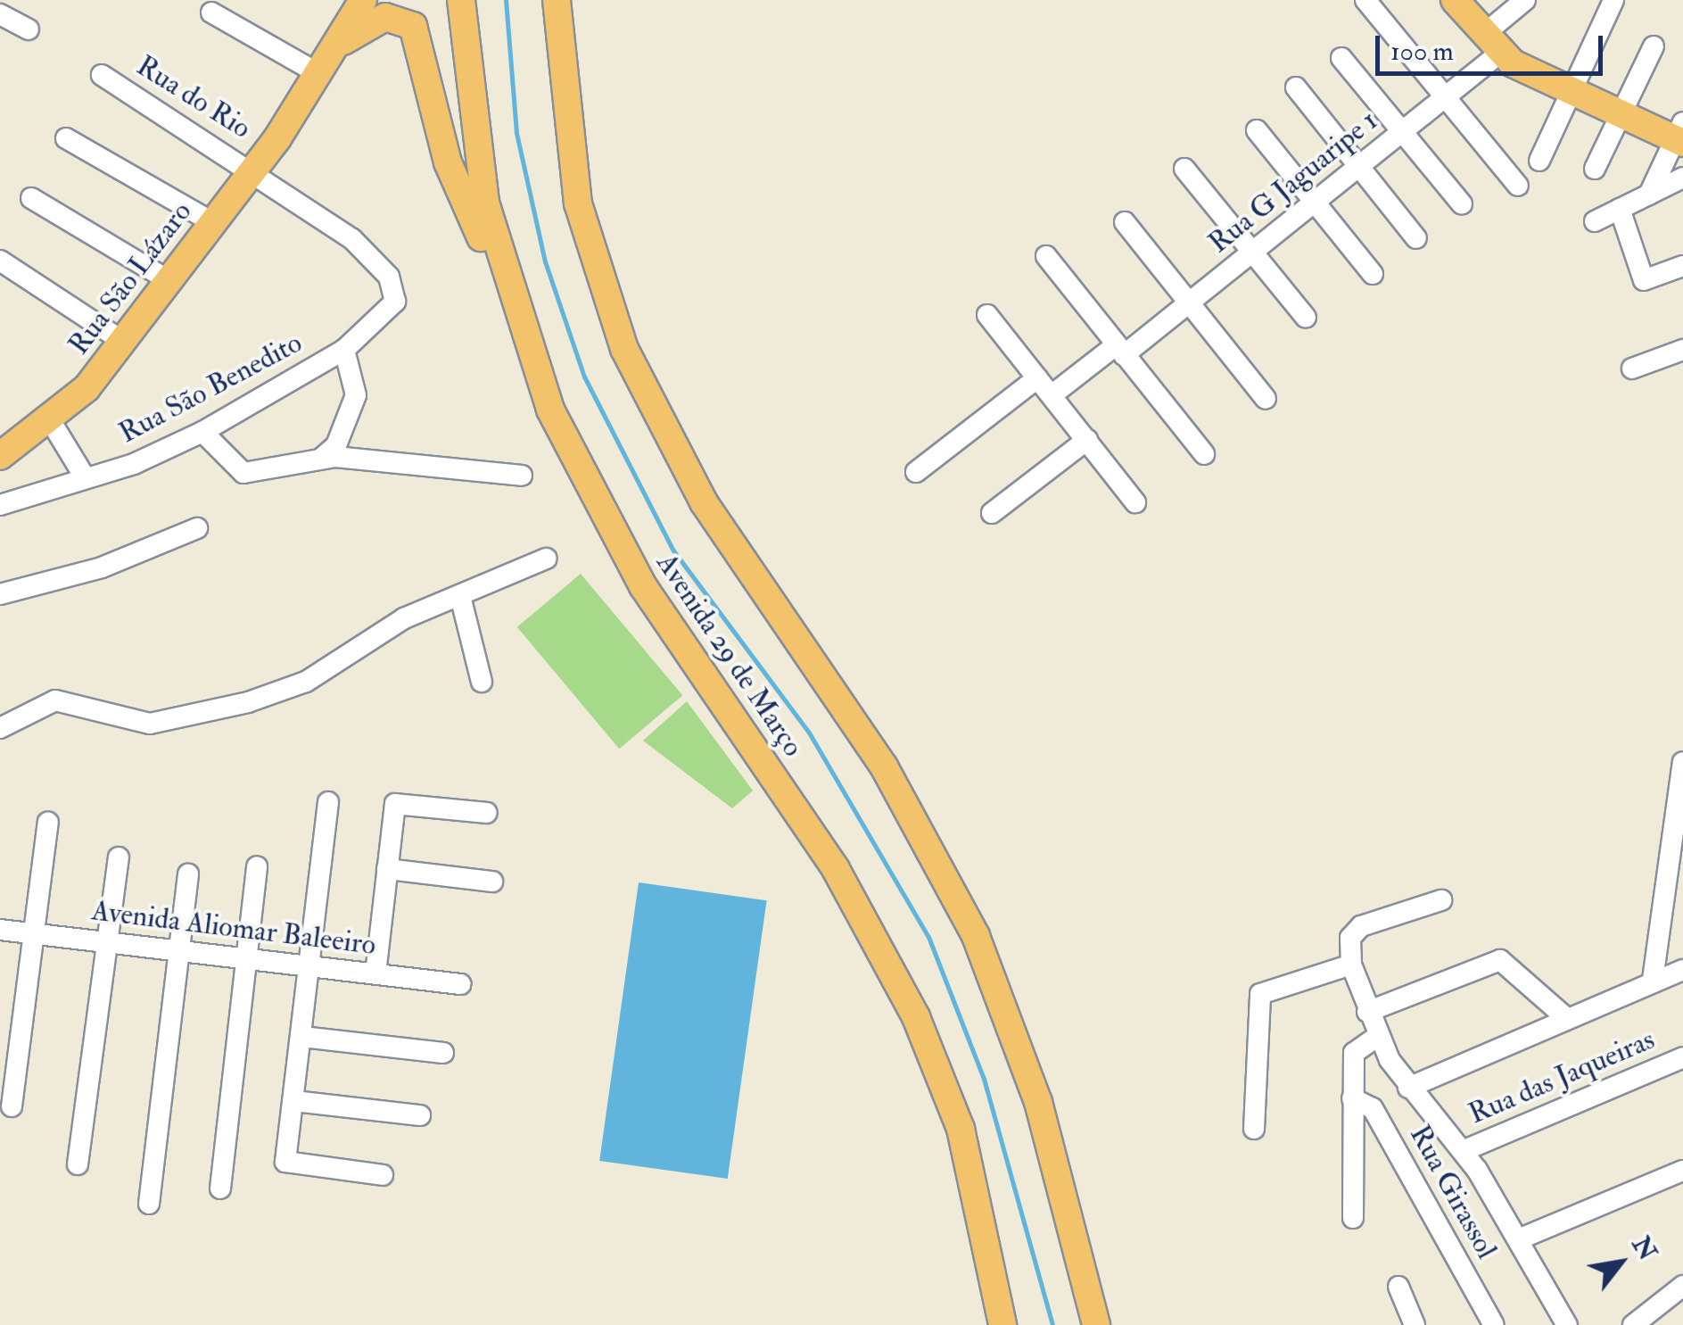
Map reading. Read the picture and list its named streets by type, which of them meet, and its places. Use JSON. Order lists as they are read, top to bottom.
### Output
{
  "streets": {
    "main road": ["Rua São Lázaro", "Avenida 29 de Março"],
    "street": [
      "Rua do Rio",
      "Rua G Jaguaripe 1",
      "Rua São Benedito",
      "Avenida Aliomar Baleeiro",
      "Rua das Jaqueiras",
      "Rua Girassol"
    ]
  },
  "crossings": [
    ["Rua do Rio", "Rua São Lázaro"],
    ["Rua do Rio", "Rua São Benedito"]
  ],
  "scale_bar": "100 m",
  "north": "top right"
}
